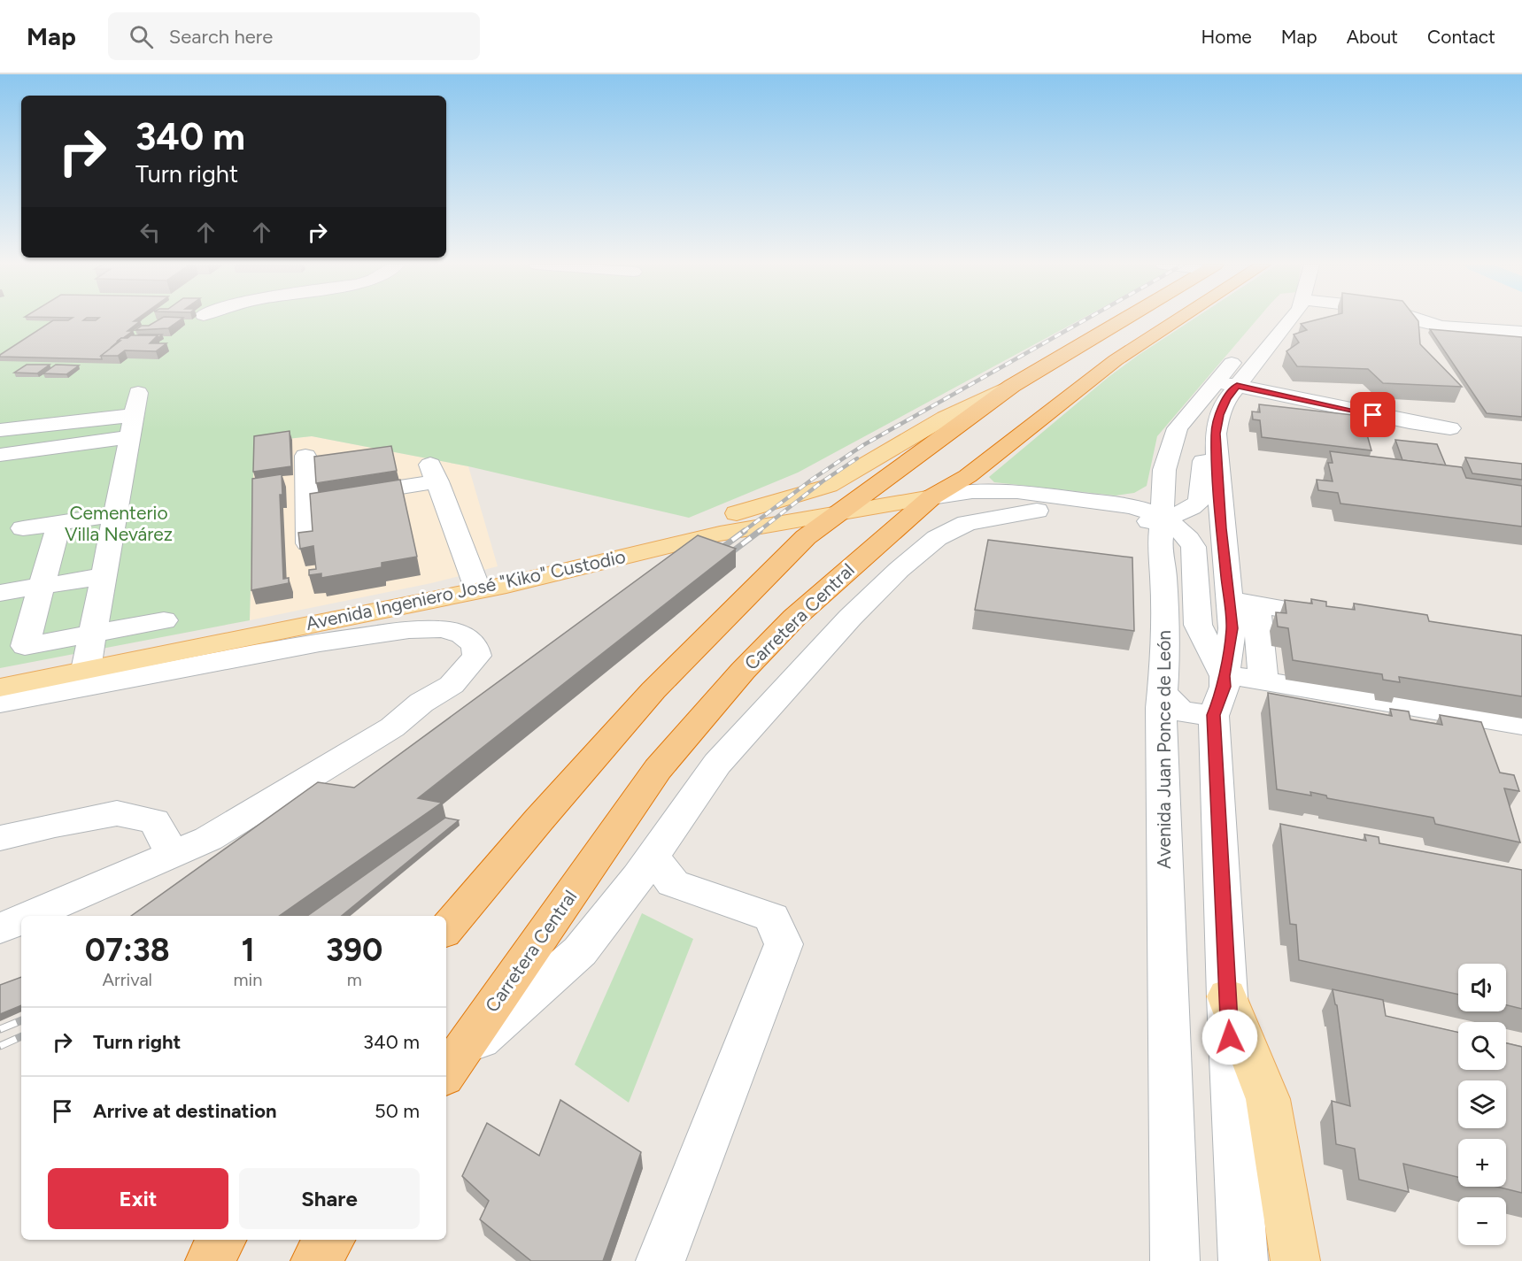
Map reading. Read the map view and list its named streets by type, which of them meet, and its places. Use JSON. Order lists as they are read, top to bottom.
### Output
{
  "streets": {
    "highway": ["Carretera Central"],
    "main road": ["Avenida Ingeniero José \"Kiko\" Custodio"],
    "street": ["Avenida Juan Ponce de León"]
  },
  "crossings": [
    ["Avenida Ingeniero José \"Kiko\" Custodio", "Carretera Central"]
  ],
  "parks": ["Cementerio Villa Nevárez"],
  "page": {
    "header": "Map",
    "search": "Search here",
    "nav": [
      "Home",
      "Map",
      "About",
      "Contact"
    ],
    "turn": ["340 m", "Turn right"],
    "eta": [
      "07:38",
      "Arrival",
      "1",
      "min",
      "390",
      "m"
    ],
    "map_buttons": ["+", "−"],
    "list": [
      {
        "name": "Turn right",
        "value": "340 m"
      },
      {
        "name": "Arrive at destination",
        "value": "50 m"
      }
    ],
    "buttons": ["Exit", "Share"]
  }
}
